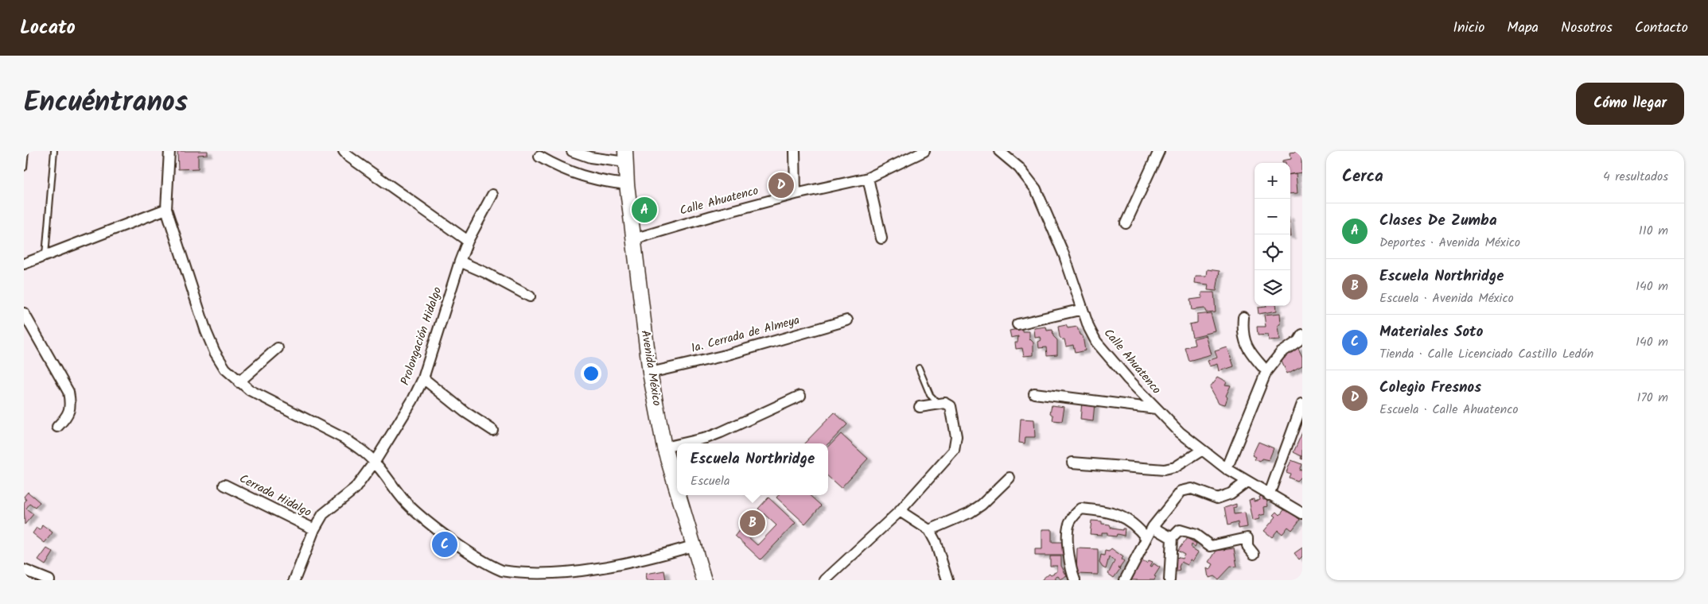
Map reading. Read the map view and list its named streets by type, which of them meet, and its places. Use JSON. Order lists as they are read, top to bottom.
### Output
{
  "streets": {
    "main road": ["Avenida México"],
    "street": [
      "Calle Ahuatenco",
      "1a. Cerrada de Almeya",
      "Prolongación Hidalgo",
      "Cerrada Hidalgo"
    ]
  },
  "crossings": [
    ["Calle Ahuatenco", "Avenida México"],
    ["1a. Cerrada de Almeya", "Avenida México"],
    ["Prolongación Hidalgo", "Cerrada Hidalgo"]
  ],
  "page": {
    "header": "Locato",
    "nav": [
      "Inicio",
      "Mapa",
      "Nosotros",
      "Contacto"
    ],
    "title": "Encuéntranos",
    "buttons": "Cómo llegar",
    "heading": ["Cerca", "4 resultados"],
    "map_buttons": ["+", "−"],
    "pins": [
      "D",
      "A",
      "B",
      "C"
    ],
    "list": [
      {
        "mark": "A",
        "name": "Clases De Zumba",
        "note": "Deportes · Avenida México",
        "value": "110 m"
      },
      {
        "mark": "B",
        "name": "Escuela Northridge",
        "note": "Escuela · Avenida México",
        "value": "140 m"
      },
      {
        "mark": "C",
        "name": "Materiales Soto",
        "note": "Tienda · Calle Licenciado Castillo Ledón",
        "value": "140 m"
      },
      {
        "mark": "D",
        "name": "Colegio Fresnos",
        "note": "Escuela · Calle Ahuatenco",
        "value": "170 m"
      }
    ],
    "popup": ["Escuela Northridge", "Escuela"]
  }
}
